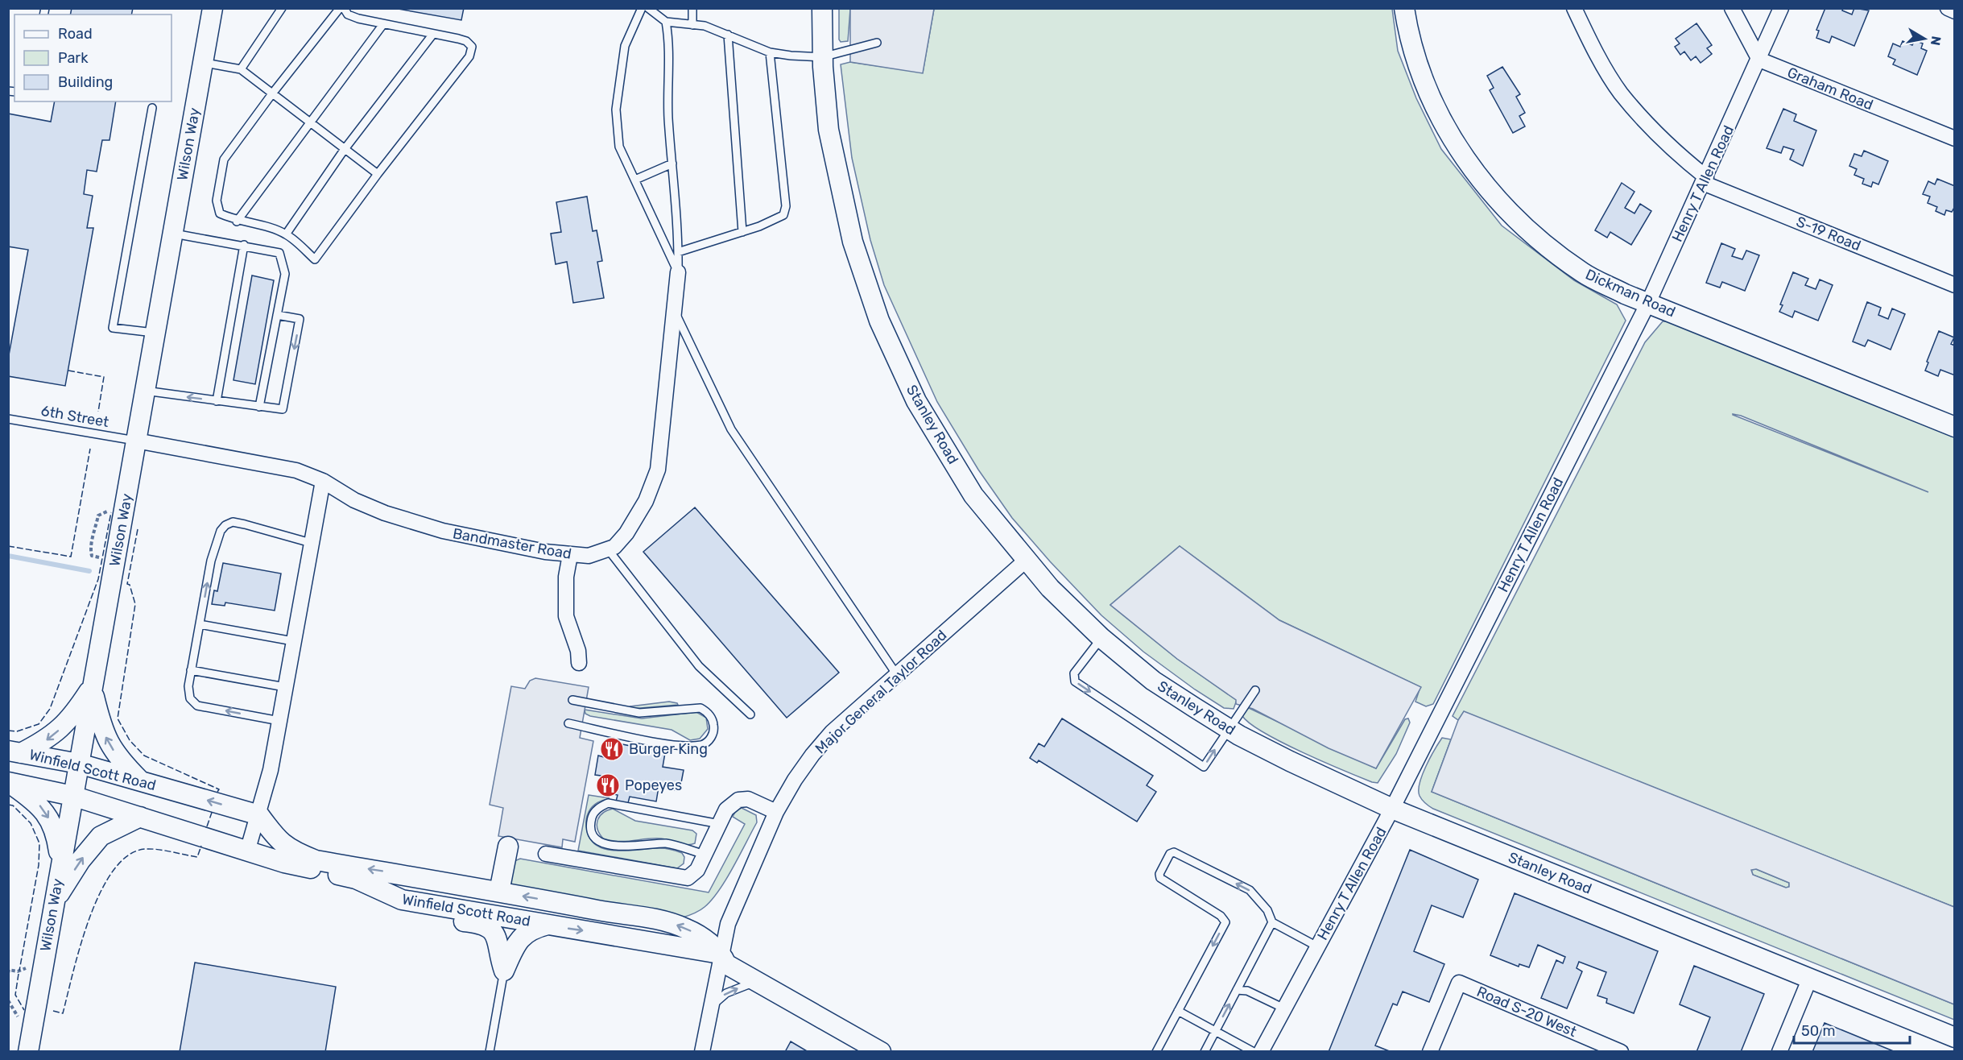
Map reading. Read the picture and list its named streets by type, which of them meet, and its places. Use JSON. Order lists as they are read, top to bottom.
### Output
{
  "streets": {
    "street": [
      "Graham Road",
      "Wilson Way",
      "Henry T Allen Road",
      "S-19 Road",
      "Dickman Road",
      "Stanley Road",
      "Bandmaster Road",
      "Major General Taylor Road",
      "Winfield Scott Road",
      "Road S-20 West"
    ],
    "lane": ["6th Street"]
  },
  "crossings": [
    ["Graham Road", "Henry T Allen Road"],
    ["Wilson Way", "6th Street"],
    ["Wilson Way", "Bandmaster Road"],
    ["Wilson Way", "Winfield Scott Road"],
    ["Henry T Allen Road", "S-19 Road"],
    ["Henry T Allen Road", "Dickman Road"],
    ["Henry T Allen Road", "Stanley Road"],
    ["6th Street", "Bandmaster Road"],
    ["Stanley Road", "Major General Taylor Road"],
    ["Major General Taylor Road", "Winfield Scott Road"]
  ],
  "places": {
    "restaurant": ["Burger King", "Popeyes"]
  },
  "legend": ["Road", "Park", "Building"],
  "scale_bar": "50 m",
  "north": "right"
}
